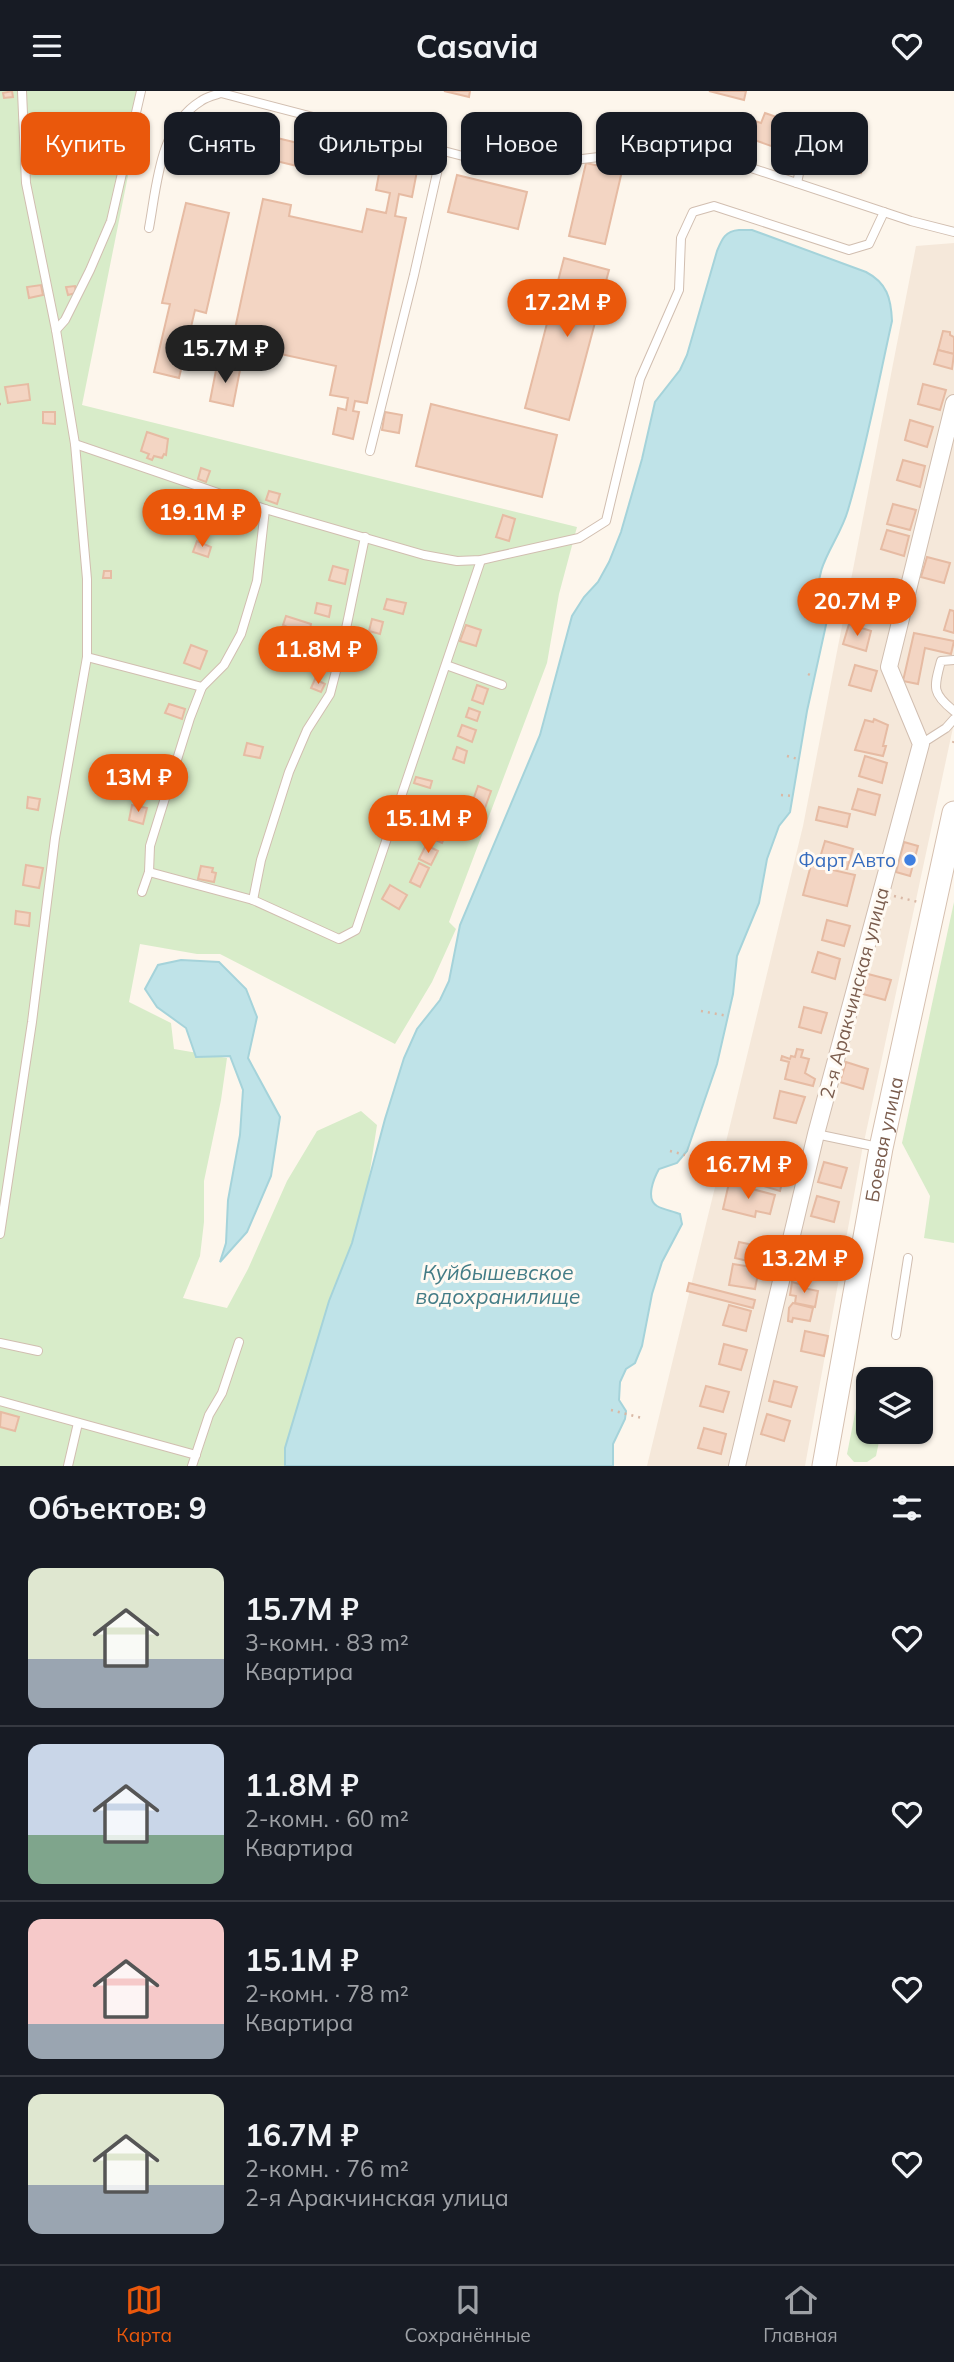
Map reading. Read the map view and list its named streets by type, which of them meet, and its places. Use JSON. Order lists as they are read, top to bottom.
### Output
{
  "streets": {
    "main road": ["Боевая улица"],
    "street": ["2-я Аракчинская улица"]
  },
  "water": ["Куйбышевское водохранилище"],
  "places": ["Фарт Авто"],
  "page": {
    "header": "Casavia",
    "chip": [
      "Купить",
      "Снять",
      "Фильтры",
      "Новое",
      "Квартира",
      "Дом"
    ],
    "price": [
      "17.2M ₽",
      "15.7M ₽",
      "19.1M ₽",
      "20.7M ₽",
      "11.8M ₽",
      "13M ₽",
      "15.1M ₽",
      "16.7M ₽",
      "13.2M ₽"
    ],
    "heading": "Объектов: 9",
    "list": [
      {
        "name": "15.7M ₽",
        "note": "3-комн. · 83 m² · Квартира"
      },
      {
        "name": "11.8M ₽",
        "note": "2-комн. · 60 m² · Квартира"
      },
      {
        "name": "15.1M ₽",
        "note": "2-комн. · 78 m² · Квартира"
      },
      {
        "name": "16.7M ₽",
        "note": "2-комн. · 76 m² · 2-я Аракчинская улица"
      }
    ],
    "tabs": ["Карта", "Сохранённые", "Главная"]
  }
}
